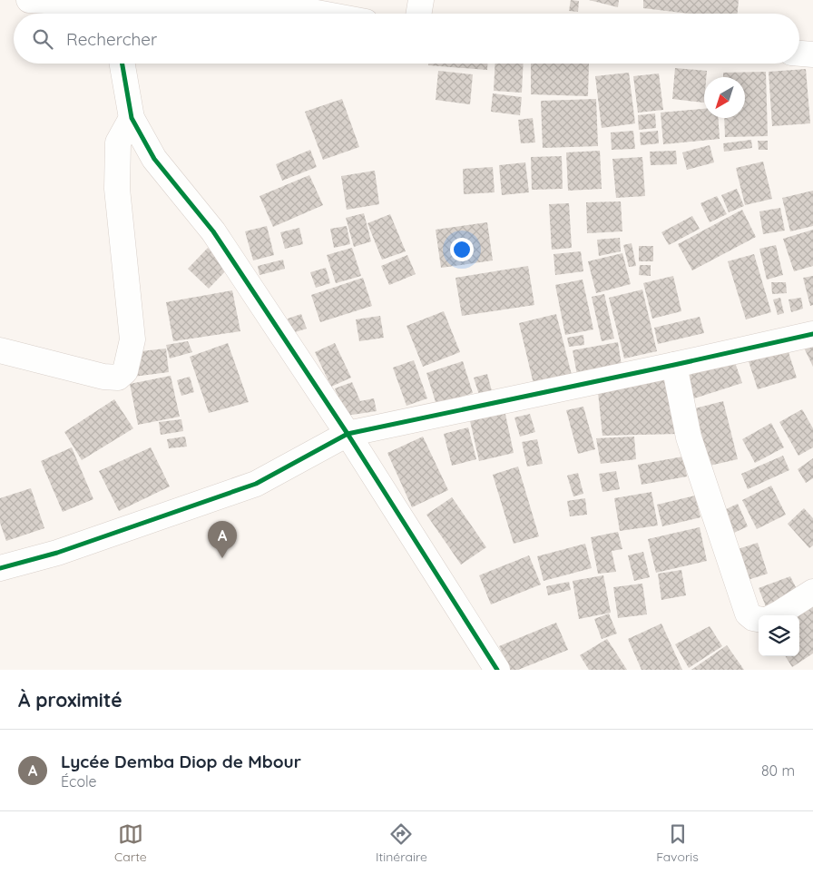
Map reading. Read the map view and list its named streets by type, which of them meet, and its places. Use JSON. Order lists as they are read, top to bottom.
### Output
{
  "north": "bottom left",
  "page": {
    "search": "Rechercher",
    "pins": "A",
    "heading": "À proximité",
    "list": [
      {
        "mark": "A",
        "name": "Lycée Demba Diop de Mbour",
        "note": "École",
        "value": "80 m"
      }
    ],
    "nav": ["Carte", "Itinéraire", "Favoris"]
  }
}
